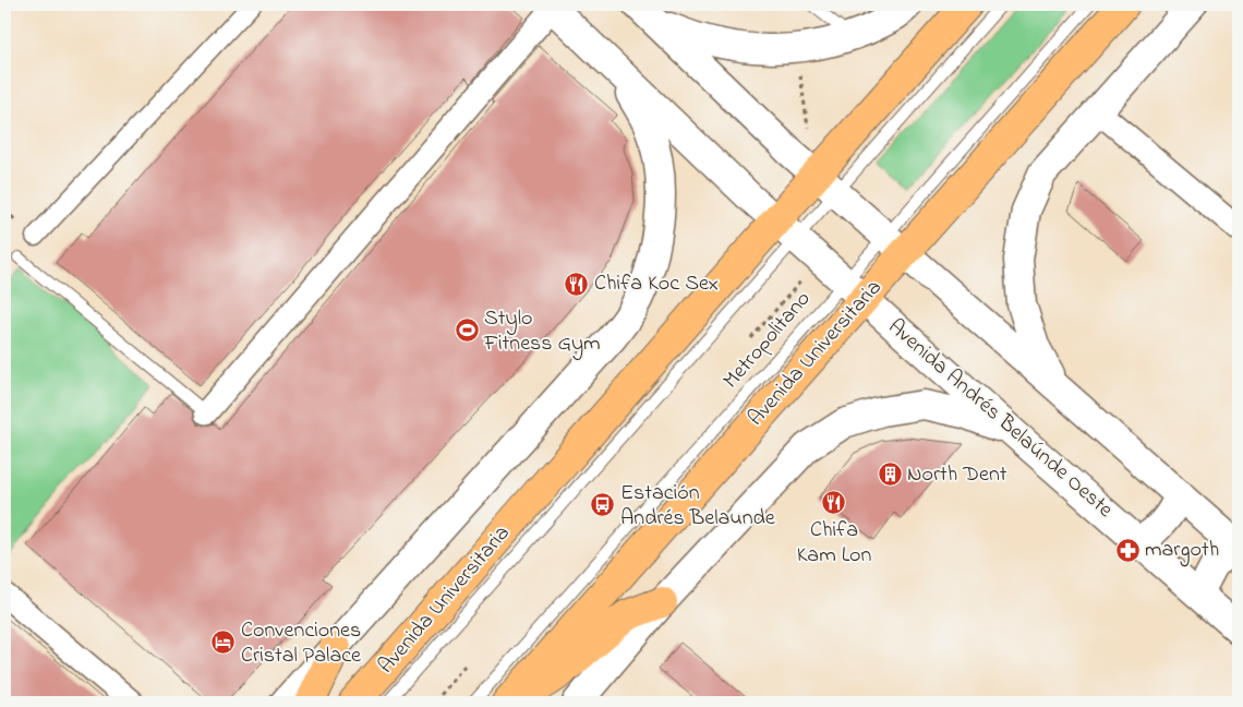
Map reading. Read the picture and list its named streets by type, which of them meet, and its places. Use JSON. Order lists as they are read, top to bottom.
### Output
{
  "streets": {
    "main road": ["Avenida Universitaria"],
    "street": ["Avenida Andrés Belaúnde Oeste"],
    "lane": ["Metropolitano"]
  },
  "crossings": [
    ["Metropolitano", "Avenida Universitaria"],
    ["Metropolitano", "Avenida Andrés Belaúnde Oeste"],
    ["Avenida Universitaria", "Avenida Andrés Belaúnde Oeste"]
  ],
  "places": {
    "restaurant": ["Chifa Koc Sex", "Chifa Kam Lon"],
    "sports": ["Stylo Fitness Gym"],
    "building": ["North Dent"],
    "bus stop": ["Estación Andrés Belaunde"],
    "pharmacy": ["margoth"],
    "hotel": ["Convenciones Cristal Palace"]
  }
}
